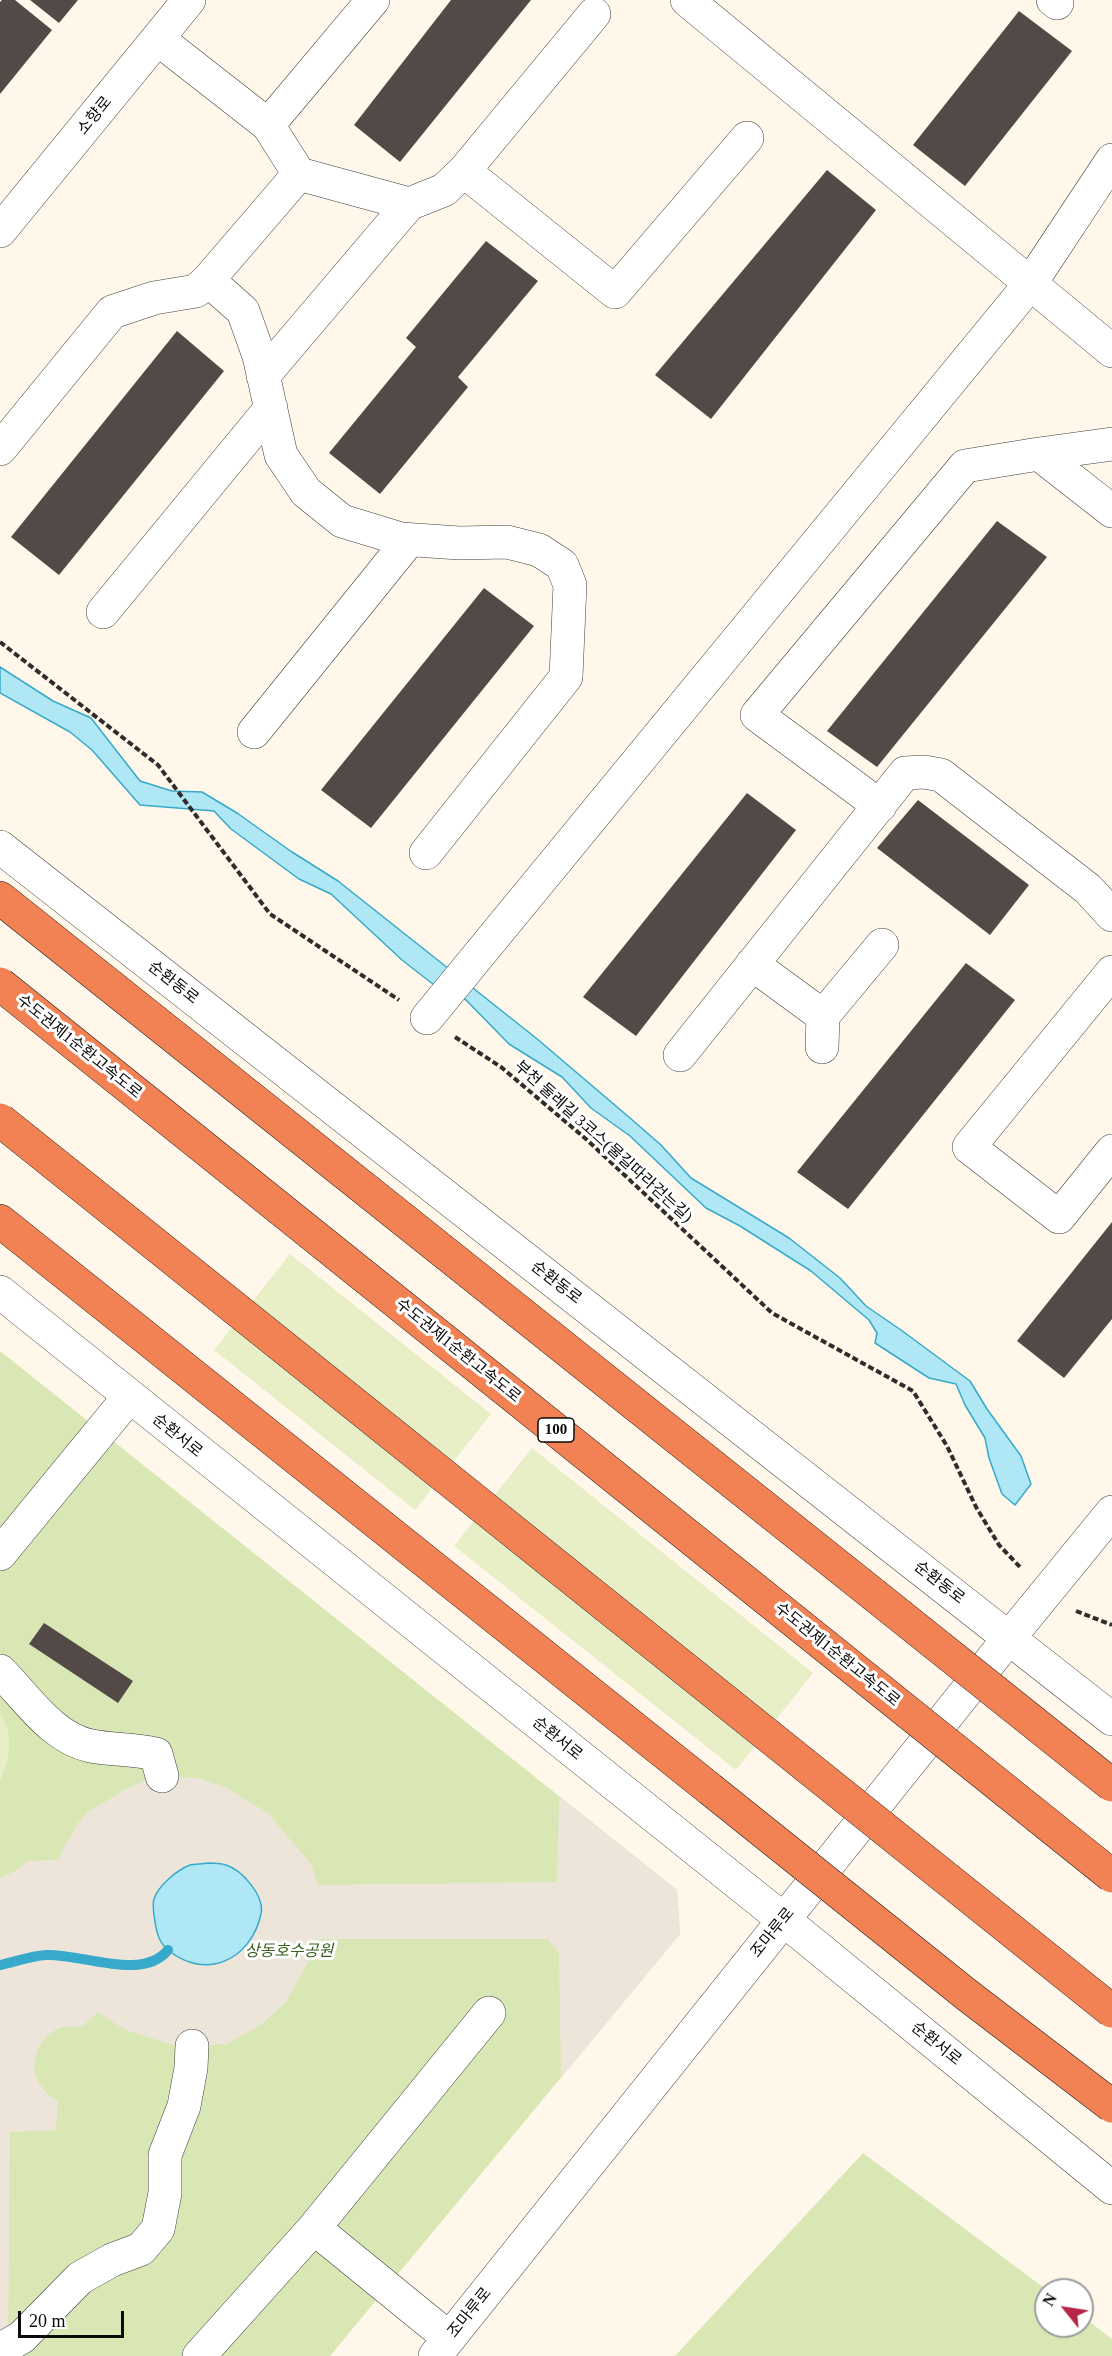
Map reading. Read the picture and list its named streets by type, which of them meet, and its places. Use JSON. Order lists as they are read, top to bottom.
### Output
{
  "streets": {
    "highway": ["수도권제1순환고속도로", "100"],
    "street": [
      "소향로",
      "순환동로",
      "순환서로",
      "조마루로"
    ],
    "path": ["부천 둘레길 3코스(물길따라걷는길)"]
  },
  "crossings": [
    ["순환동로", "조마루로"],
    ["부천 둘레길 3코스(물길따라걷는길)", "조마루로"],
    ["순환서로", "조마루로"]
  ],
  "parks": ["상동호수공원"],
  "scale_bar": "20 m",
  "north": "top left"
}
